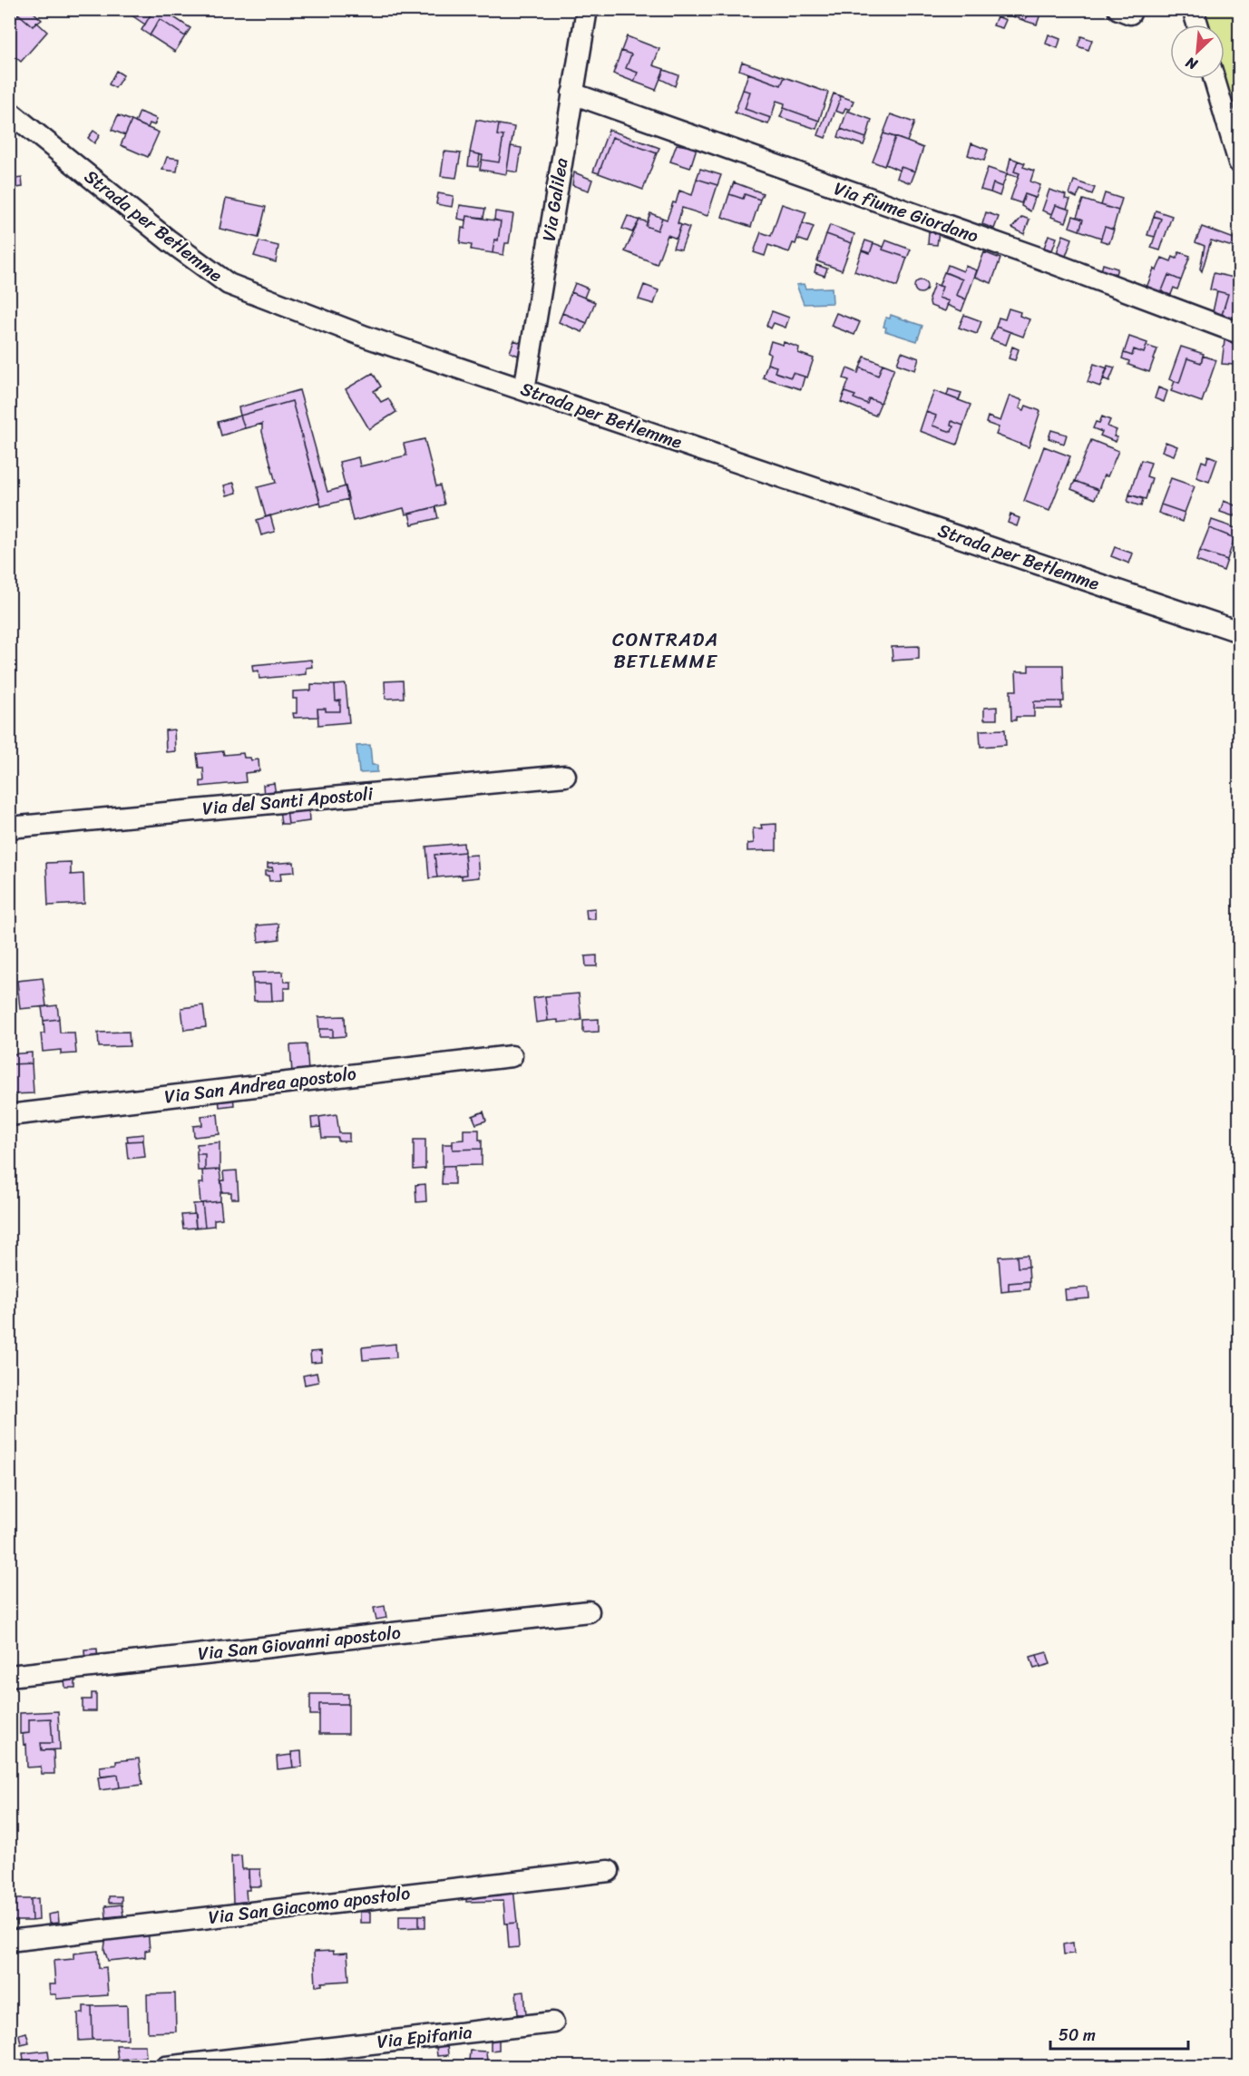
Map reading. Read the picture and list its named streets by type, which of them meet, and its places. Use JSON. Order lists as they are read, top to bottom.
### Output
{
  "streets": {
    "street": [
      "Via Galilea",
      "Via fiume Giordano",
      "Strada per Betlemme",
      "Via del Santi Apostoli",
      "Via San Andrea apostolo",
      "Via San Giovanni apostolo",
      "Via San Giacomo apostolo",
      "Via Epifania"
    ]
  },
  "crossings": [
    ["Via Galilea", "Via fiume Giordano"],
    ["Via Galilea", "Strada per Betlemme"]
  ],
  "districts": ["CONTRADA BETLEMME"],
  "scale_bar": "50 m",
  "north": "bottom left"
}
